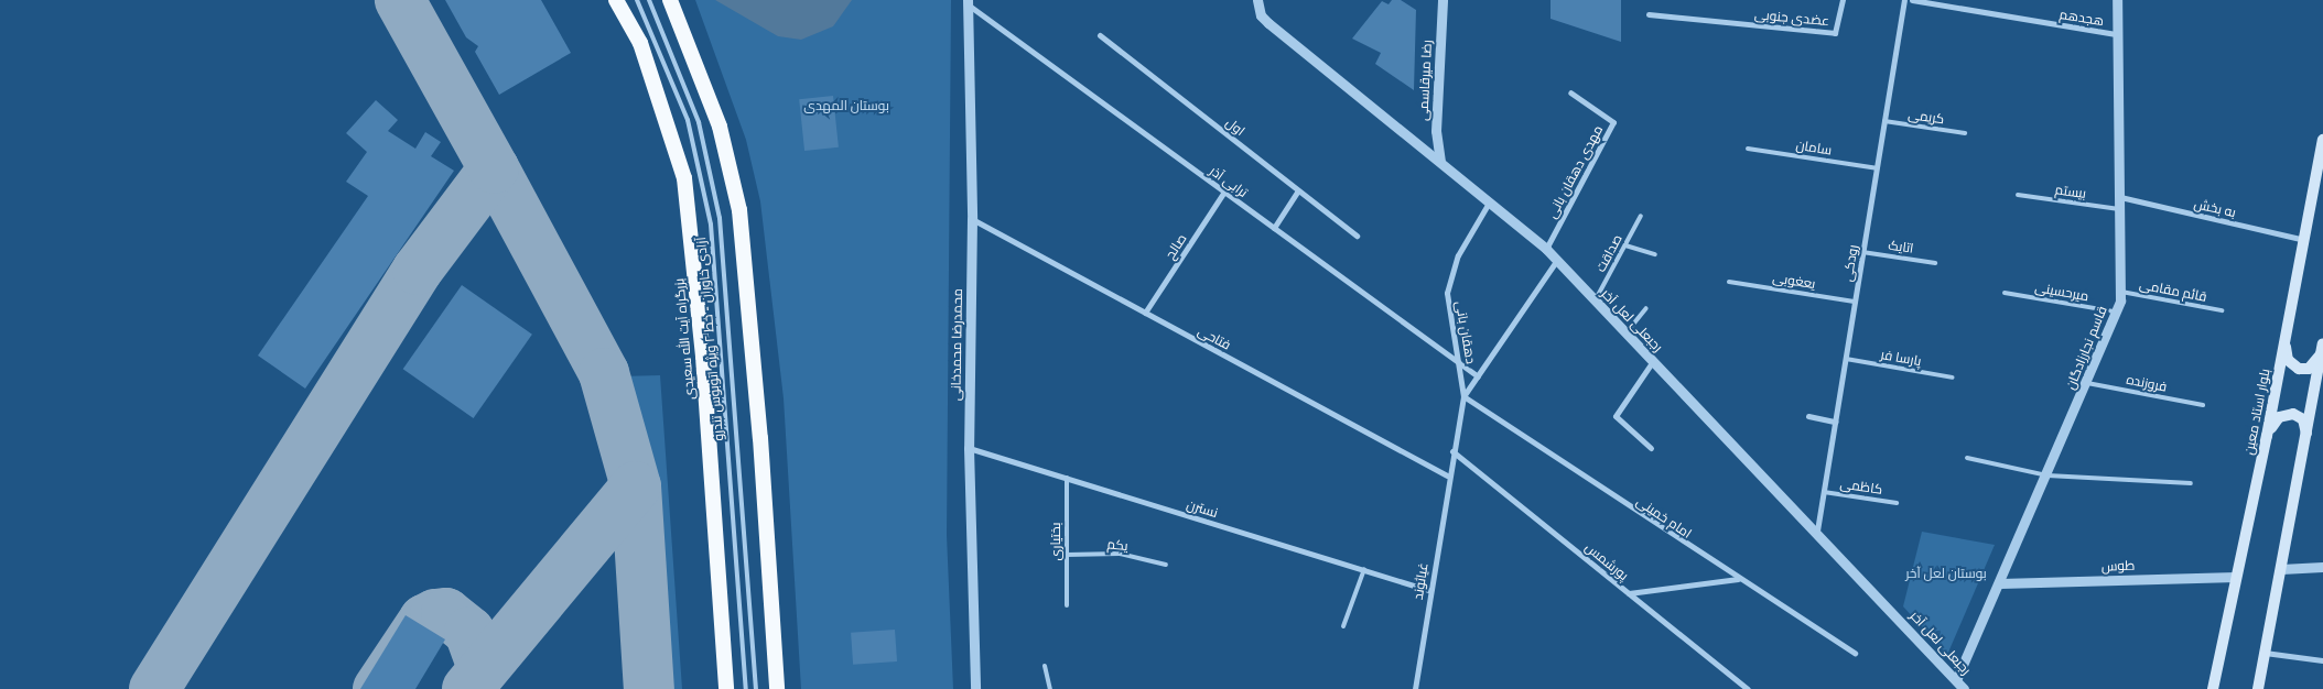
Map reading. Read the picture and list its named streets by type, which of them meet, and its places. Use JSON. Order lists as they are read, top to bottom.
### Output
{
  "streets": {
    "highway": ["بزرگراه آیت الله سعیدی"],
    "main road": ["بلوار استاد معین"],
    "street": [
      "عضدی جنوبی",
      "هجدهم",
      "رضا میرقاسمی",
      "اول",
      "مهدی دهقان بانی",
      "ترابی آذر",
      "به بخش",
      "صالح",
      "رودکی",
      "رجبعلی لعل آخر",
      "دهقان بانی",
      "فتاحی",
      "محمدرضا محمدخانی",
      "قاسم نجارزادگان",
      "نسترن",
      "امام خمینی",
      "پورشمس",
      "طوس",
      "غیاثوند"
    ],
    "lane": [
      "کریمی",
      "سامان",
      "بیستم",
      "اتایک",
      "صداقت",
      "یعغوبی",
      "قائم مقامی",
      "میرحسینی",
      "آزادی خاوران - خط ۲ ویژه اتوبوس تندرو",
      "پارسا فر",
      "فروزنده",
      "کاظمی",
      "بختیاری",
      "یکم"
    ]
  },
  "crossings": [
    ["هجدهم", "قاسم نجارزادگان"],
    ["رضا میرقاسمی", "رجبعلی لعل آخر"],
    ["کریمی", "رودکی"],
    ["سامان", "رودکی"],
    ["مهدی دهقان بانی", "رجبعلی لعل آخر"],
    ["ترابی آذر", "صالح"],
    ["ترابی آذر", "دهقان بانی"],
    ["ترابی آذر", "محمدرضا محمدخانی"],
    ["بیستم", "قاسم نجارزادگان"],
    ["به بخش", "قاسم نجارزادگان"],
    ["به بخش", "بلوار استاد معین"],
    ["صالح", "فتاحی"],
    ["اتایک", "رودکی"],
    ["صداقت", "رجبعلی لعل آخر"],
    ["رودکی", "یعغوبی"],
    ["رودکی", "رجبعلی لعل آخر"],
    ["رودکی", "پارسا فر"],
    ["رودکی", "کاظمی"],
    ["قائم مقامی", "قاسم نجارزادگان"],
    ["میرحسینی", "قاسم نجارزادگان"],
    ["رجبعلی لعل آخر", "دهقان بانی"],
    ["رجبعلی لعل آخر", "قاسم نجارزادگان"],
    ["دهقان بانی", "فتاحی"],
    ["دهقان بانی", "امام خمینی"],
    ["دهقان بانی", "پورشمس"],
    ["دهقان بانی", "غیاثوند"],
    ["فتاحی", "محمدرضا محمدخانی"],
    ["فتاحی", "غیاثوند"],
    ["محمدرضا محمدخانی", "نسترن"],
    ["قاسم نجارزادگان", "فروزنده"],
    ["قاسم نجارزادگان", "طوس"],
    ["بلوار استاد معین", "طوس"],
    ["نسترن", "بختیاری"],
    ["نسترن", "غیاثوند"],
    ["بختیاری", "یکم"]
  ],
  "parks": ["بوستان المهدی", "بوستان لعل آخر"]
}
